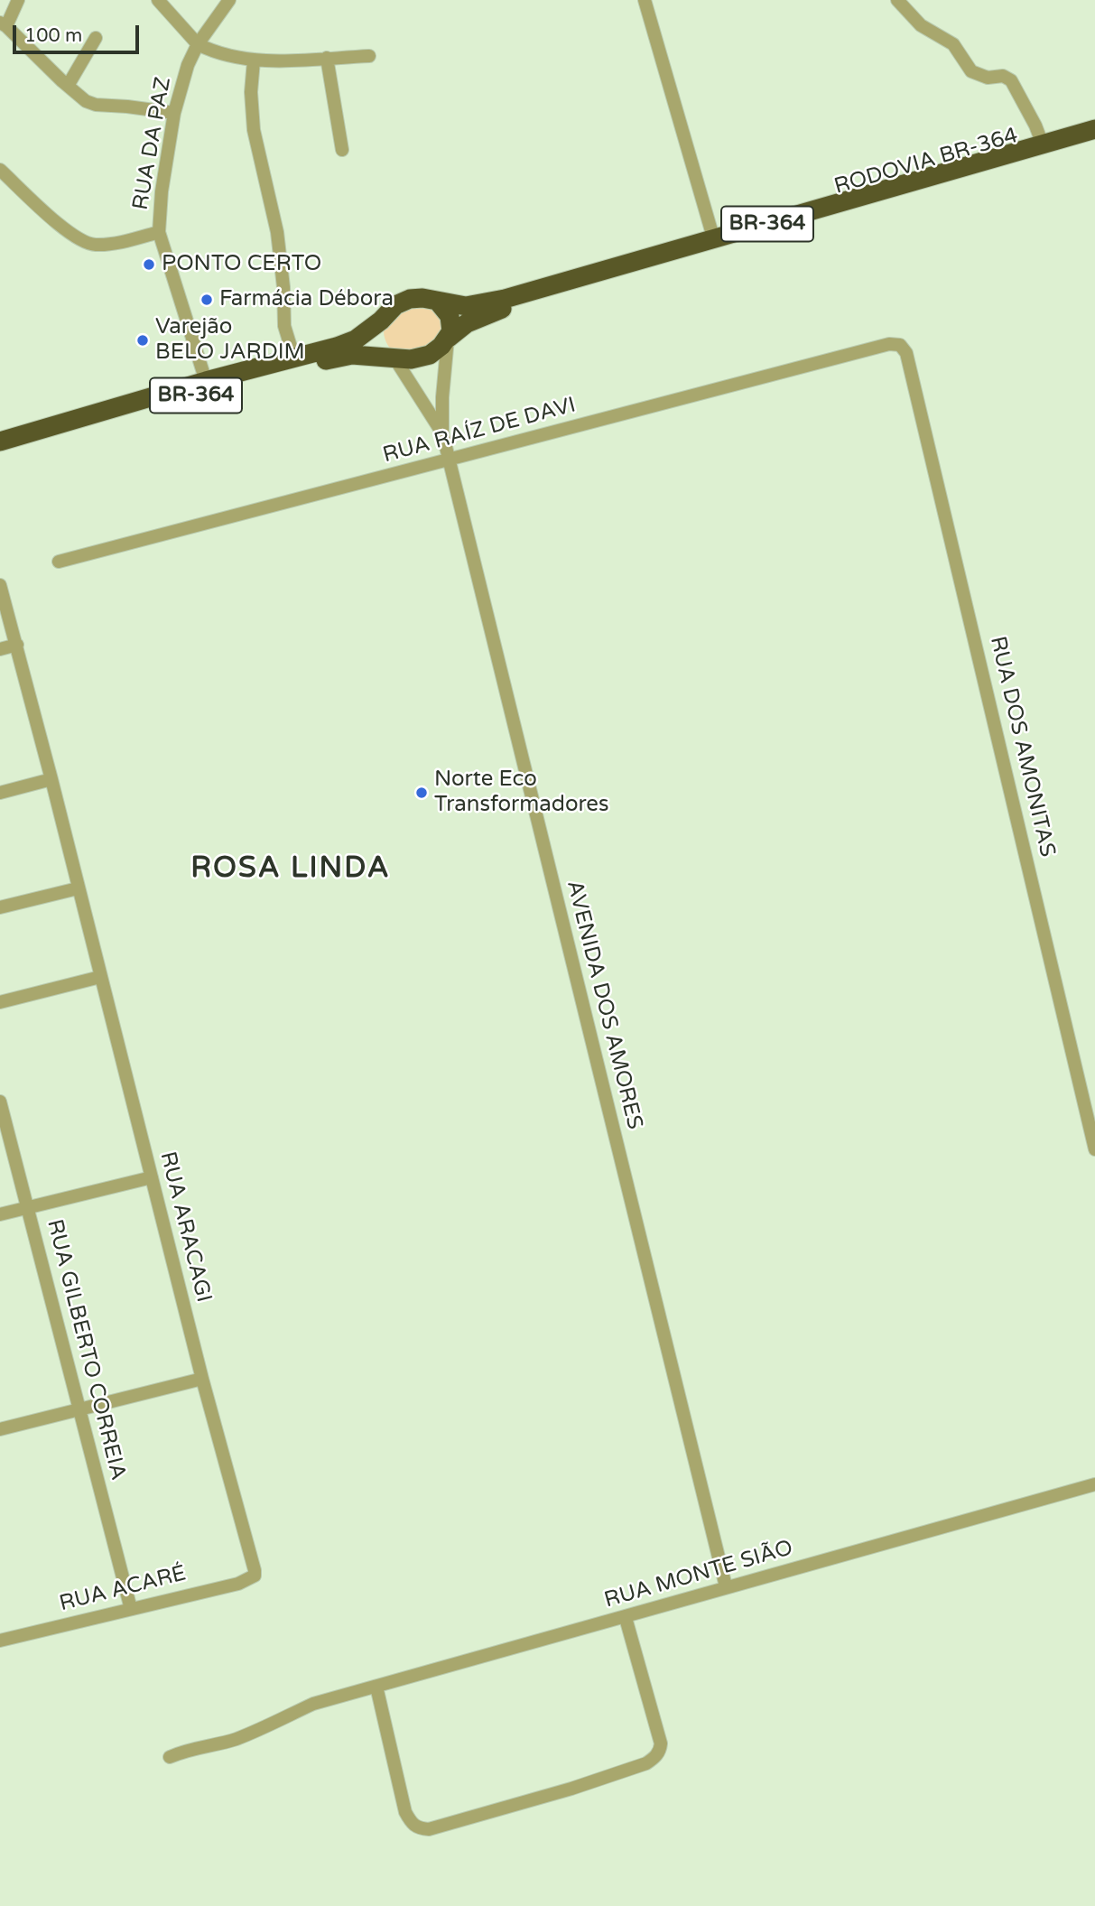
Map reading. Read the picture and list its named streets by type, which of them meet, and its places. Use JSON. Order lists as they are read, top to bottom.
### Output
{
  "streets": {
    "highway": ["RODOVIA BR-364", "BR-364"],
    "street": [
      "RUA DA PAZ",
      "RUA RAÍZ DE DAVI",
      "RUA DOS AMONITAS",
      "AVENIDA DOS AMORES",
      "RUA ARACAGI",
      "RUA GILBERTO CORREIA",
      "RUA MONTE SIÃO",
      "RUA ACARÉ"
    ]
  },
  "crossings": [
    ["RUA DA PAZ", "BR-364"],
    ["RODOVIA BR-364", "BR-364"],
    ["RODOVIA BR-364", "AVENIDA DOS AMORES"],
    ["BR-364", "AVENIDA DOS AMORES"],
    ["RUA RAÍZ DE DAVI", "RUA DOS AMONITAS"],
    ["RUA RAÍZ DE DAVI", "AVENIDA DOS AMORES"],
    ["AVENIDA DOS AMORES", "RUA MONTE SIÃO"],
    ["RUA ARACAGI", "RUA ACARÉ"],
    ["RUA GILBERTO CORREIA", "RUA ACARÉ"]
  ],
  "districts": ["ROSA LINDA"],
  "places": [
    "PONTO CERTO",
    "Farmácia Débora",
    "Varejão BELO JARDIM",
    "Norte Eco Transformadores"
  ],
  "scale_bar": "100 m"
}
